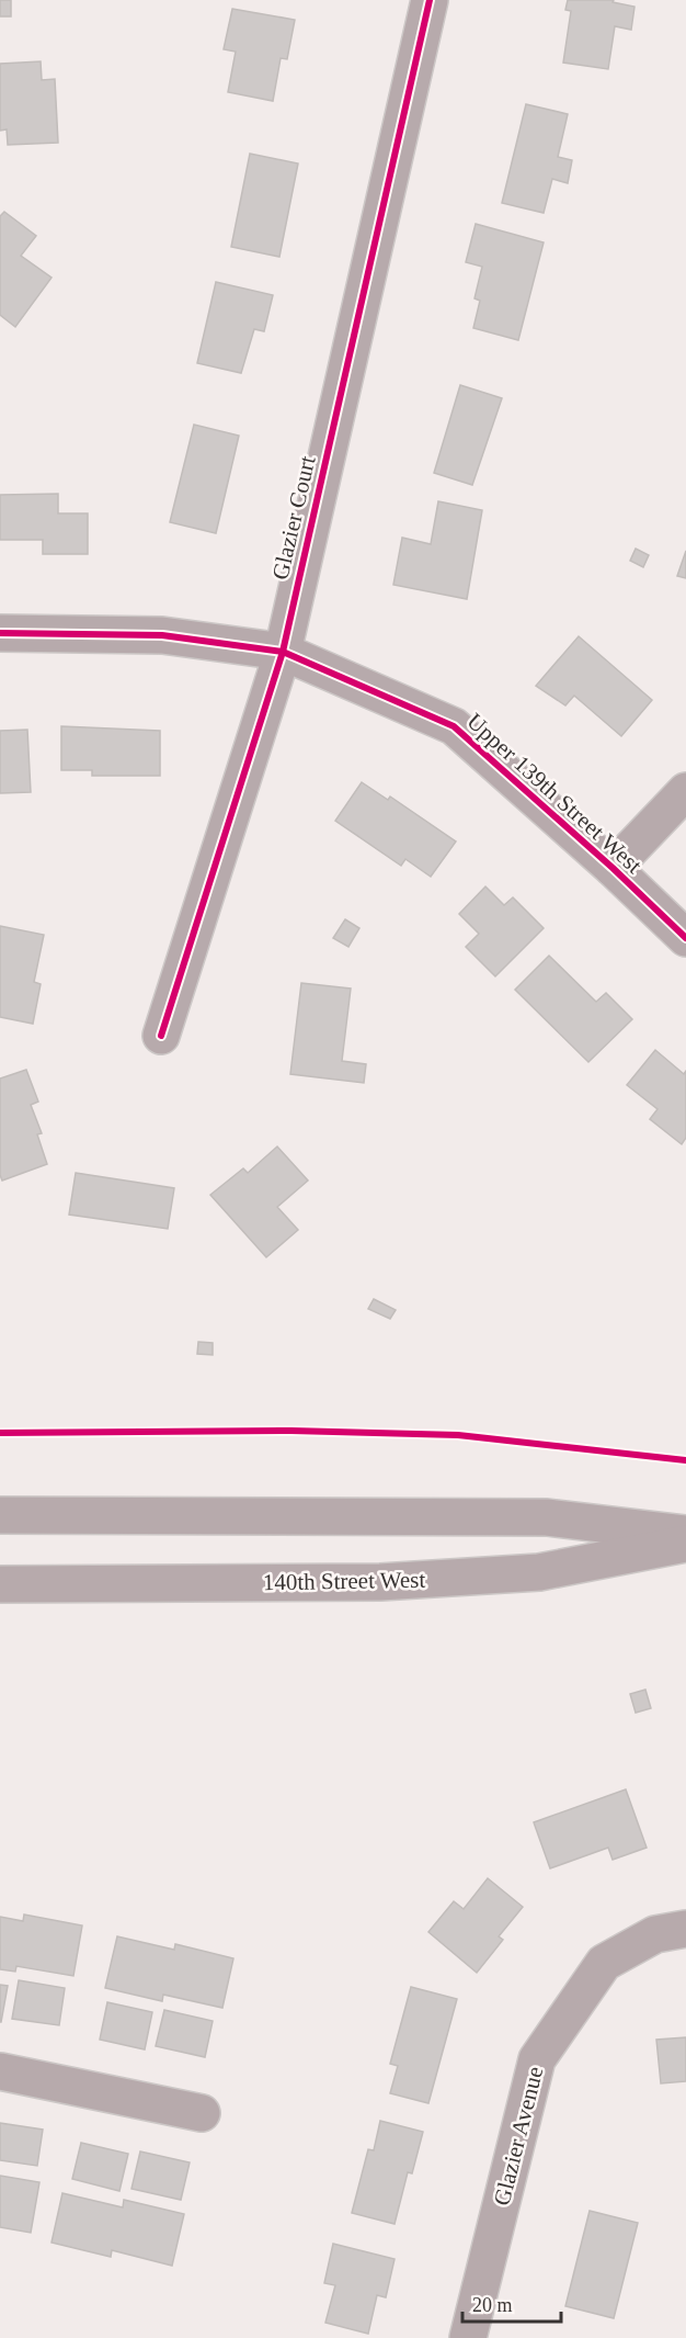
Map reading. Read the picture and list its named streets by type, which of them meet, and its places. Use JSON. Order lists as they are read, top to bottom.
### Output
{
  "streets": {
    "street": [
      "Glazier Court",
      "Upper 139th Street West",
      "140th Street West",
      "Glazier Avenue"
    ]
  },
  "crossings": [
    ["Glazier Court", "Upper 139th Street West"]
  ],
  "scale_bar": "20 m"
}
